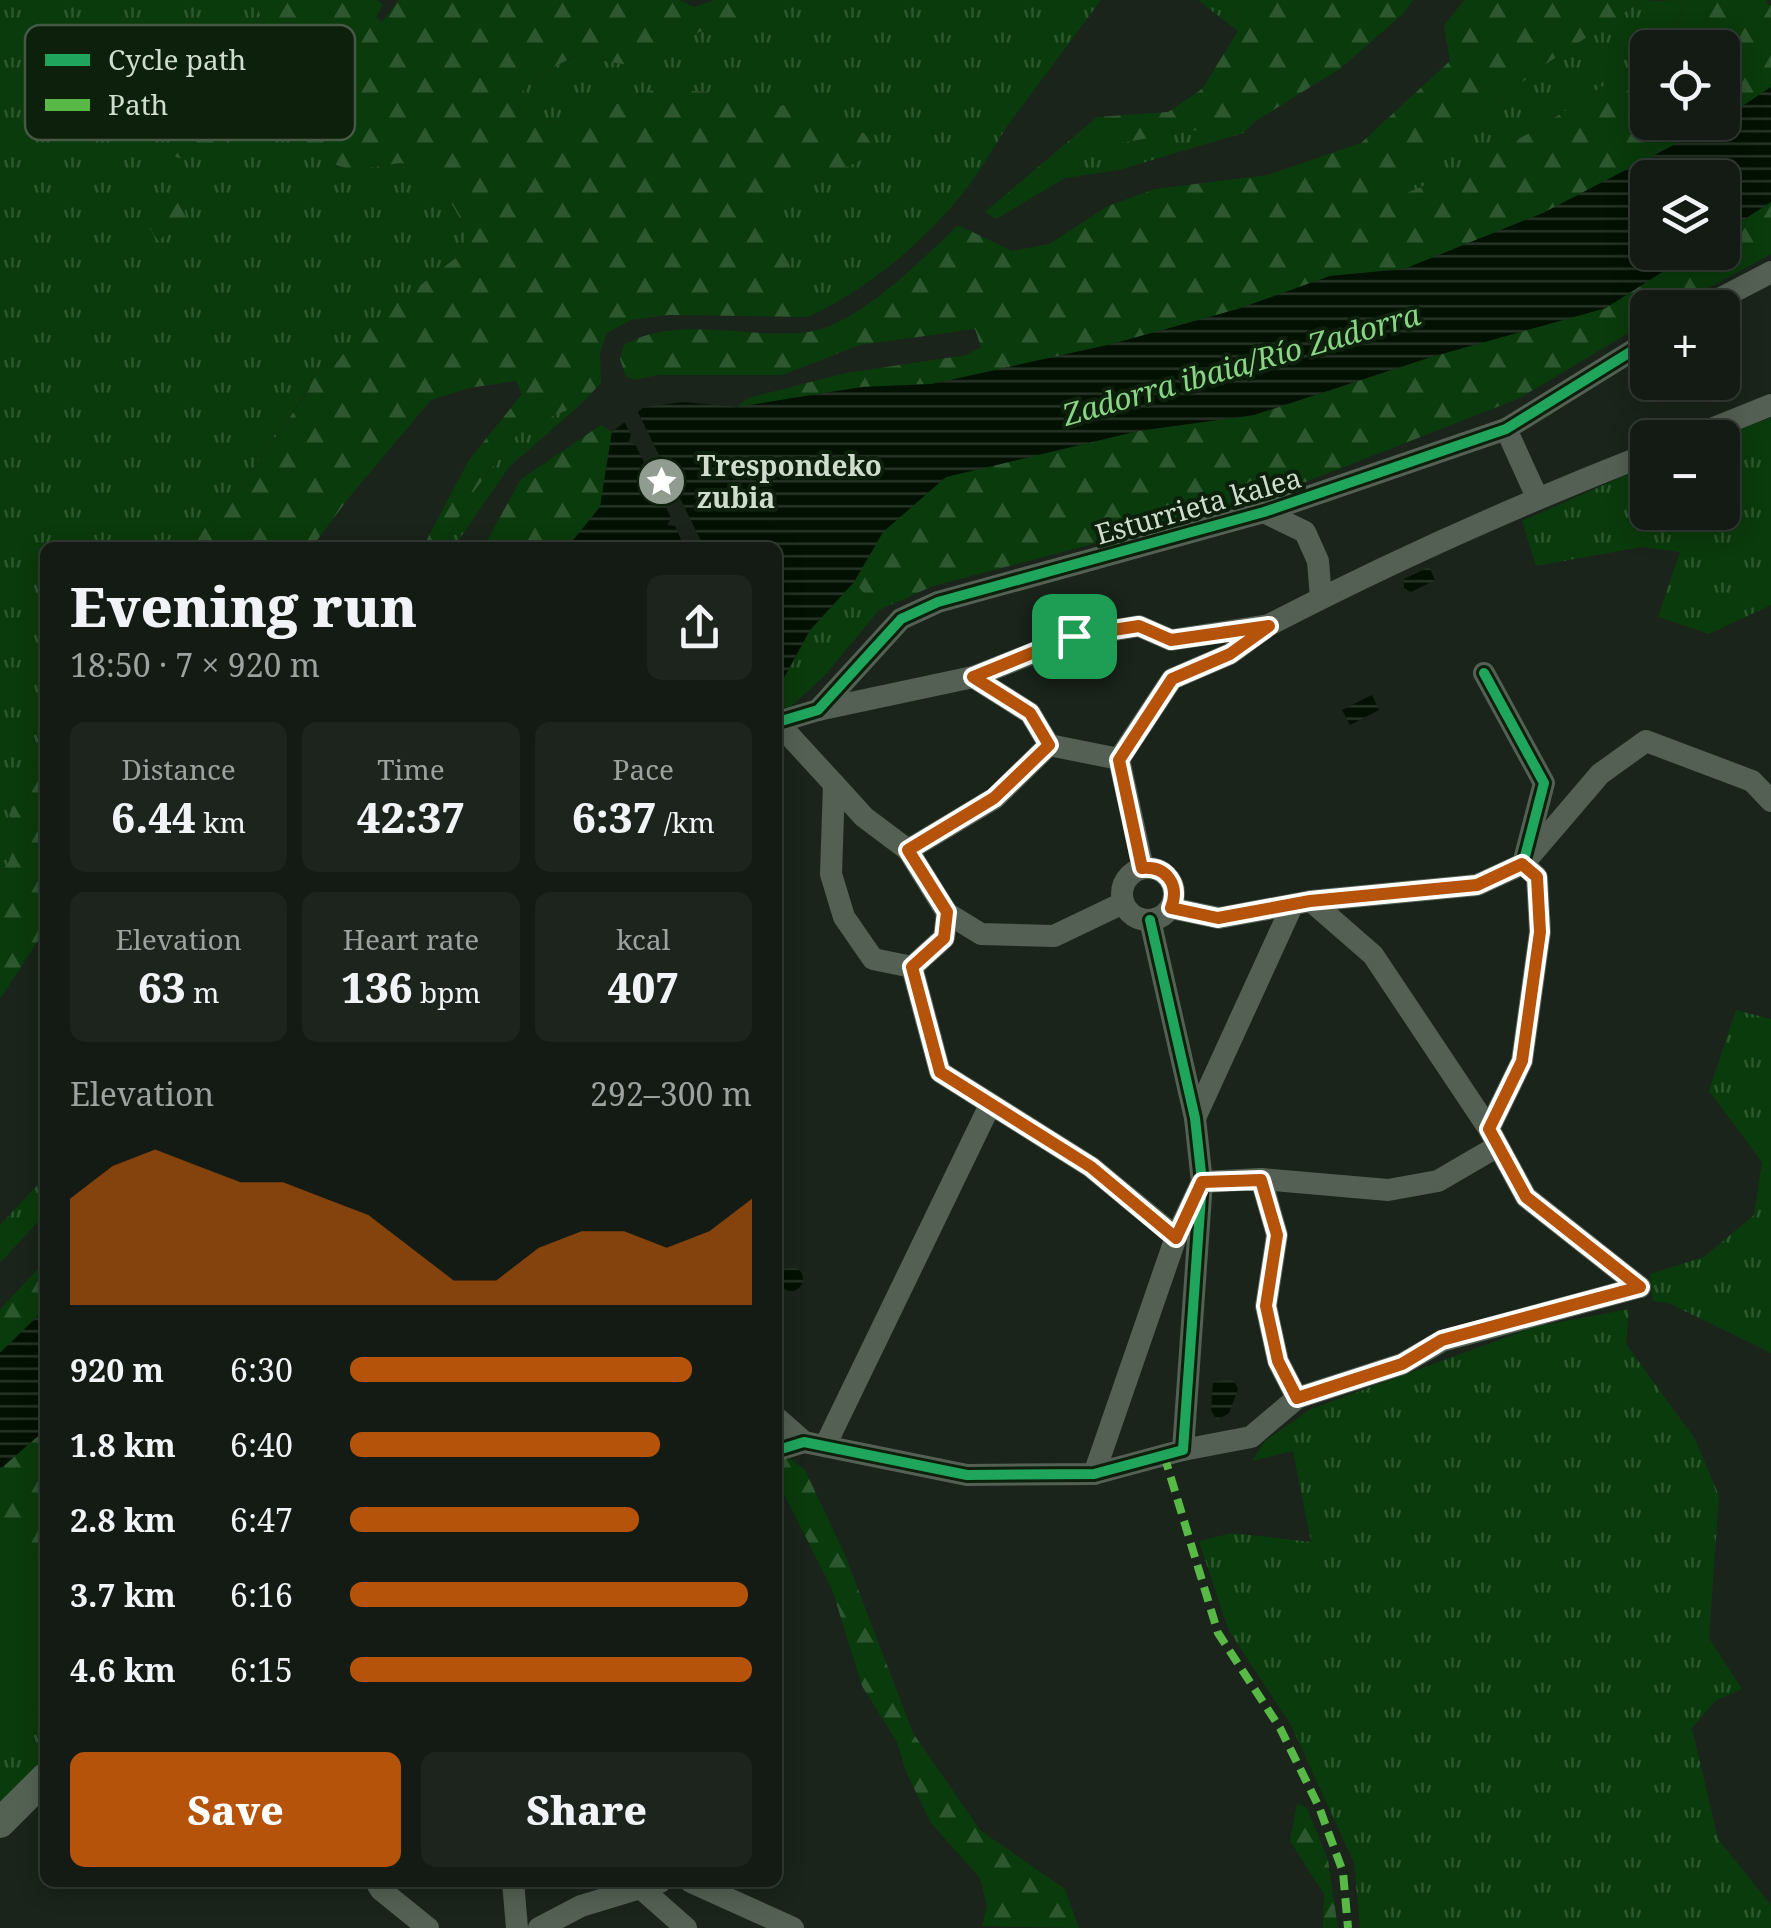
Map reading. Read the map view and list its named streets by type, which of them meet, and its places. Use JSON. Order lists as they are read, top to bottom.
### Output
{
  "streets": {
    "street": ["Esturrieta kalea"]
  },
  "water": ["Zadorra ibaia/Río Zadorra"],
  "places": {
    "place": ["Trespondeko zubia"]
  },
  "legend": ["Cycle path", "Path"],
  "page": {
    "map_buttons": ["+", "−"],
    "heading": ["Evening run", "18:50 · 7 × 920 m"],
    "stats": [
      ["Distance", "6.44 km"],
      ["Time", "42:37"],
      ["Pace", "6:37 /km"],
      ["Elevation", "63 m"],
      ["Heart rate", "136 bpm"],
      ["kcal", "407"]
    ],
    "chart": ["Elevation", "292–300 m"],
    "list": [
      {
        "name": "920 m",
        "note": "6:30"
      },
      {
        "name": "1.8 km",
        "note": "6:40"
      },
      {
        "name": "2.8 km",
        "note": "6:47"
      },
      {
        "name": "3.7 km",
        "note": "6:16"
      },
      {
        "name": "4.6 km",
        "note": "6:15"
      }
    ],
    "buttons": ["Save", "Share"]
  }
}
